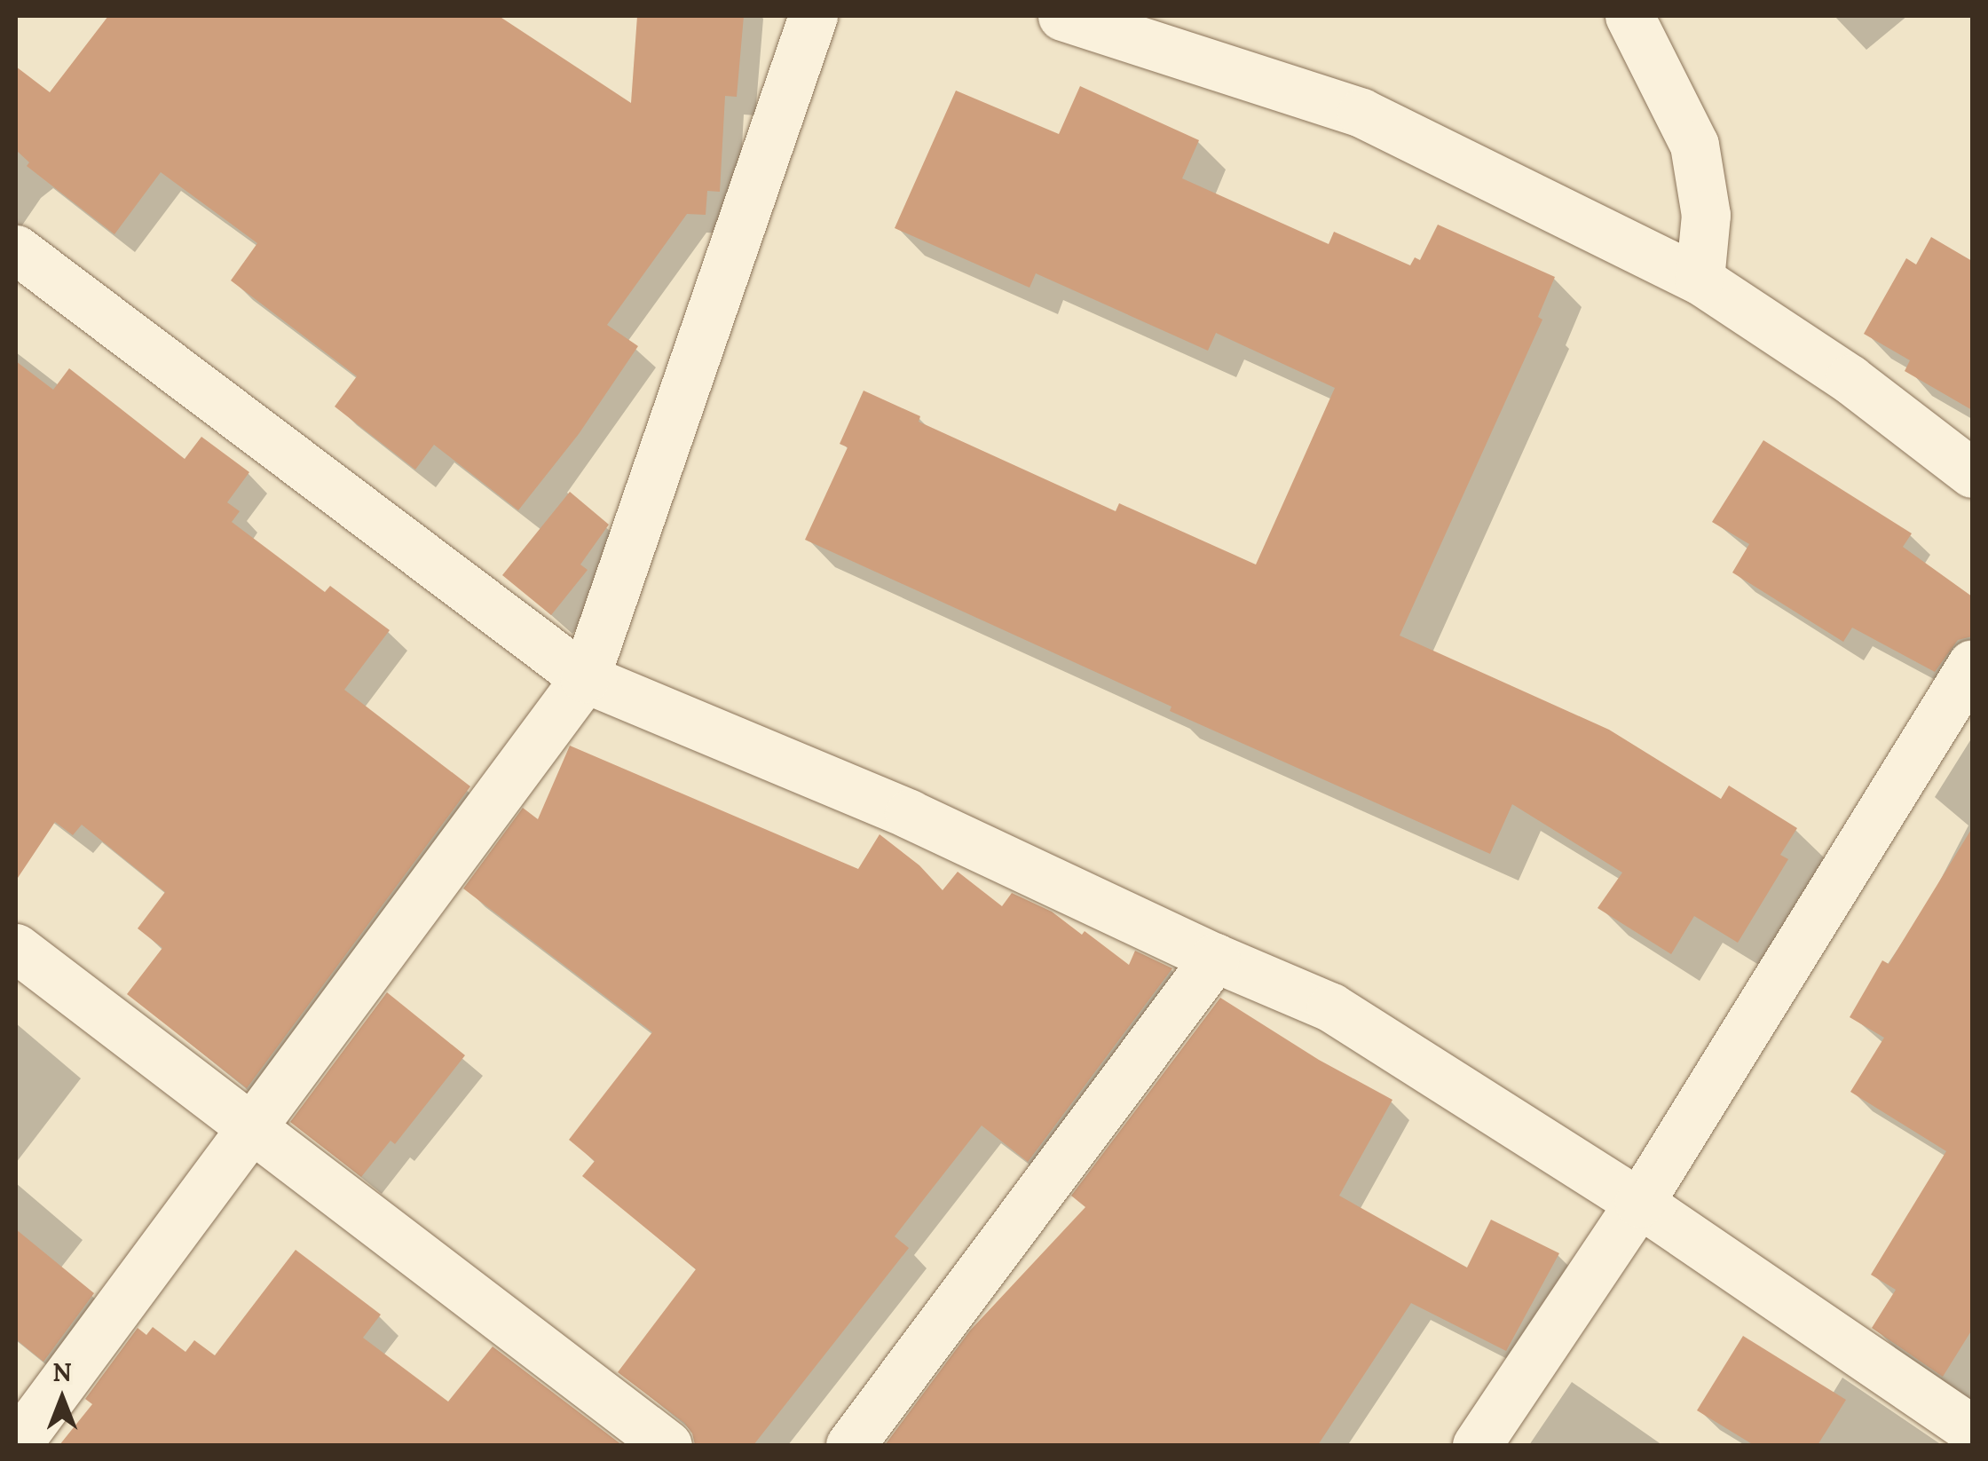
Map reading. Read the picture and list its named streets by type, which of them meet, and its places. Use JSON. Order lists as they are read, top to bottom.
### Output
{
  "north": "top"
}
